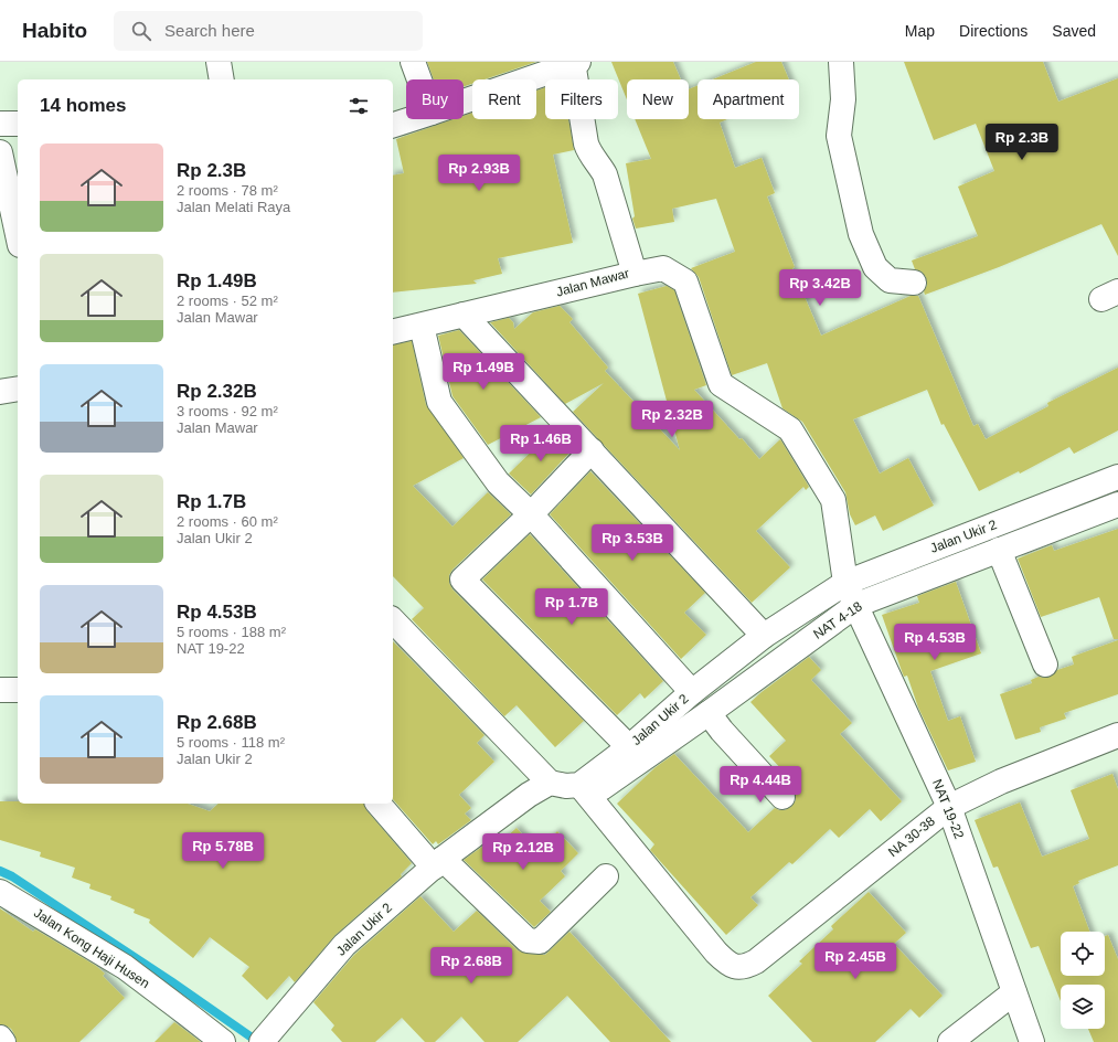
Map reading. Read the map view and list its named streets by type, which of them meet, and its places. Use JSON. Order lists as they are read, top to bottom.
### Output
{
  "streets": {
    "street": [
      "Jalan Mawar",
      "Jalan Ukir 2",
      "NAT 4-18",
      "NAT 19-22",
      "NA 30-38",
      "Jalan Kong Haji Husen"
    ]
  },
  "crossings": [
    ["Jalan Mawar", "NAT 19-22"],
    ["Jalan Ukir 2", "NAT 4-18"],
    ["Jalan Ukir 2", "NAT 19-22"],
    ["Jalan Ukir 2", "NA 30-38"],
    ["NAT 4-18", "NAT 19-22"],
    ["NAT 4-18", "NA 30-38"],
    ["NAT 19-22", "NA 30-38"]
  ],
  "page": {
    "header": "Habito",
    "search": "Search here",
    "nav": ["Map", "Directions", "Saved"],
    "chip": [
      "Buy",
      "Rent",
      "Filters",
      "New",
      "Apartment"
    ],
    "heading": "14 homes",
    "price": [
      "Rp 2.3B",
      "Rp 2.93B",
      "Rp 3.42B",
      "Rp 1.49B",
      "Rp 2.32B",
      "Rp 1.46B",
      "Rp 3.53B",
      "Rp 1.7B",
      "Rp 4.53B",
      "Rp 4.44B",
      "Rp 5.78B",
      "Rp 2.12B",
      "Rp 2.45B",
      "Rp 2.68B"
    ],
    "list": [
      {
        "name": "Rp 2.3B",
        "note": "2 rooms · 78 m² · Jalan Melati Raya"
      },
      {
        "name": "Rp 1.49B",
        "note": "2 rooms · 52 m² · Jalan Mawar"
      },
      {
        "name": "Rp 2.32B",
        "note": "3 rooms · 92 m² · Jalan Mawar"
      },
      {
        "name": "Rp 1.7B",
        "note": "2 rooms · 60 m² · Jalan Ukir 2"
      },
      {
        "name": "Rp 4.53B",
        "note": "5 rooms · 188 m² · NAT 19-22"
      },
      {
        "name": "Rp 2.68B",
        "note": "5 rooms · 118 m² · Jalan Ukir 2"
      }
    ]
  }
}
